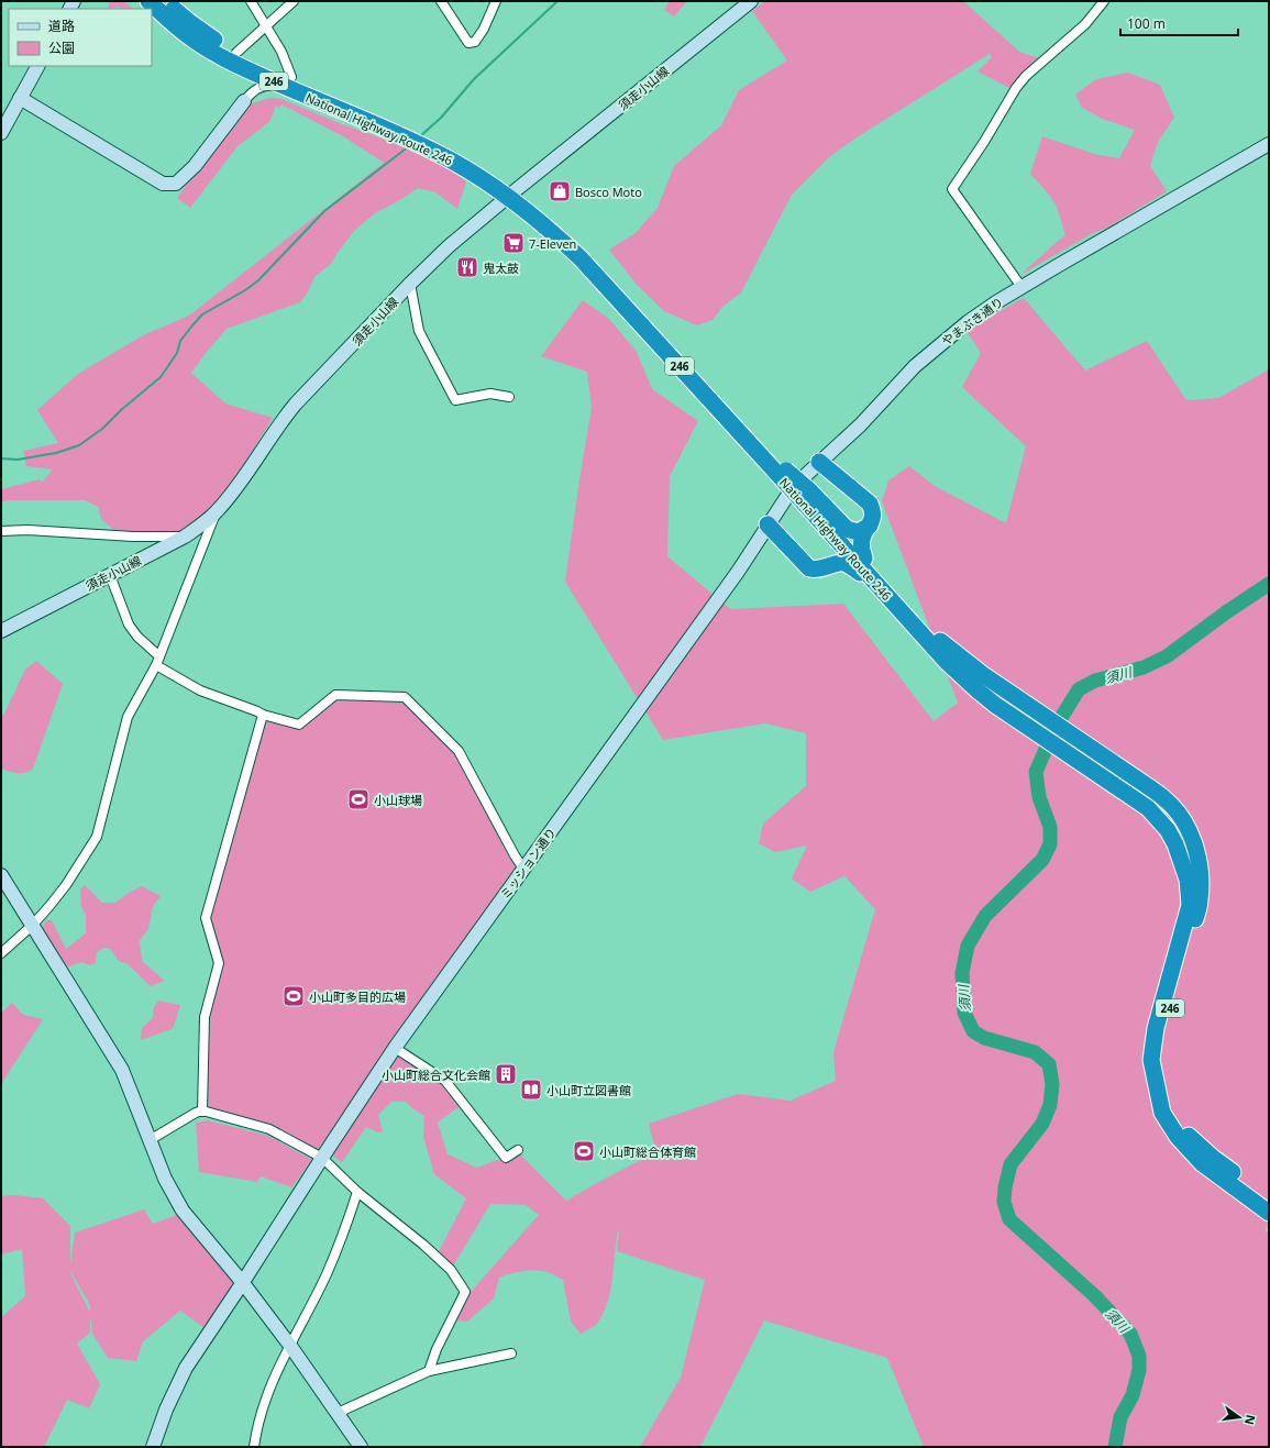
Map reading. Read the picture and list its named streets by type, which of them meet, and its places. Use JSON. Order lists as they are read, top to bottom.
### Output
{
  "streets": {
    "highway": ["246", "National Highway Route 246"],
    "street": ["須走小山線", "やまぶき通り", "ミッション通り"]
  },
  "crossings": [
    ["須走小山線", "National Highway Route 246"],
    ["やまぶき通り", "ミッション通り"]
  ],
  "water": ["須川"],
  "places": {
    "shop": ["Bosco Moto"],
    "supermarket": ["7-Eleven"],
    "restaurant": ["鬼太鼓"],
    "sports": ["小山球場", "小山町多目的広場", "小山町総合体育館"],
    "building": ["小山町総合文化会館"],
    "library": ["小山町立図書館"]
  },
  "legend": ["道路", "公園"],
  "scale_bar": "100 m",
  "north": "right"
}
